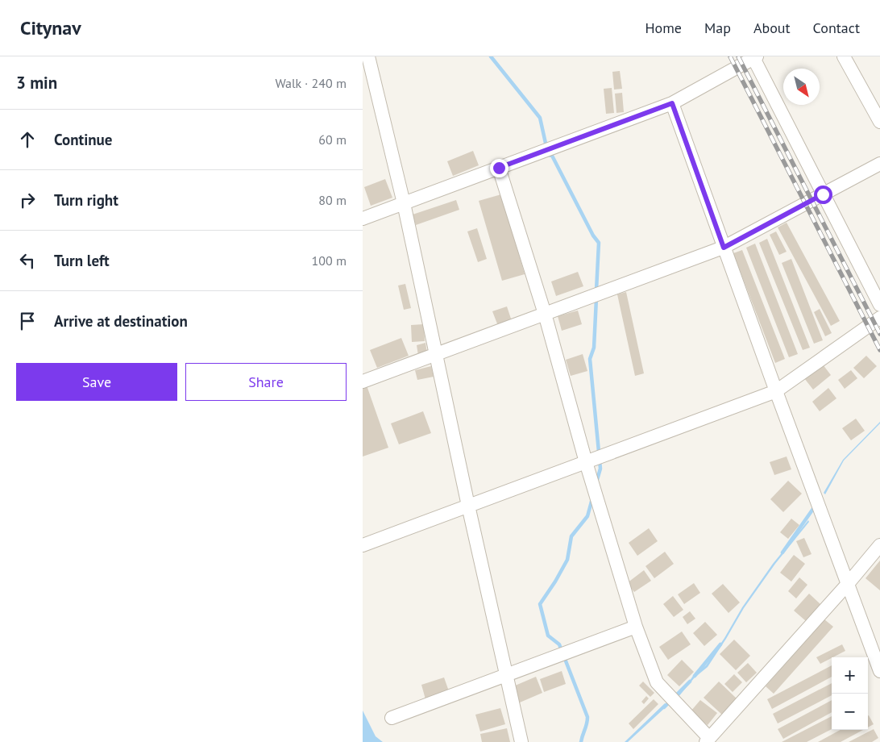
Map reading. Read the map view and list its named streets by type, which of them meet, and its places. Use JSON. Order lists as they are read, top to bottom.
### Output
{
  "north": "bottom right",
  "page": {
    "header": "Citynav",
    "nav": [
      "Home",
      "Map",
      "About",
      "Contact"
    ],
    "heading": ["3 min", "Walk · 240 m"],
    "list": [
      ["Continue", "60 m"],
      ["Turn right", "80 m"],
      ["Turn left", "100 m"],
      "Arrive at destination"
    ],
    "buttons": ["Save", "Share"],
    "map_buttons": ["+", "−"]
  }
}
